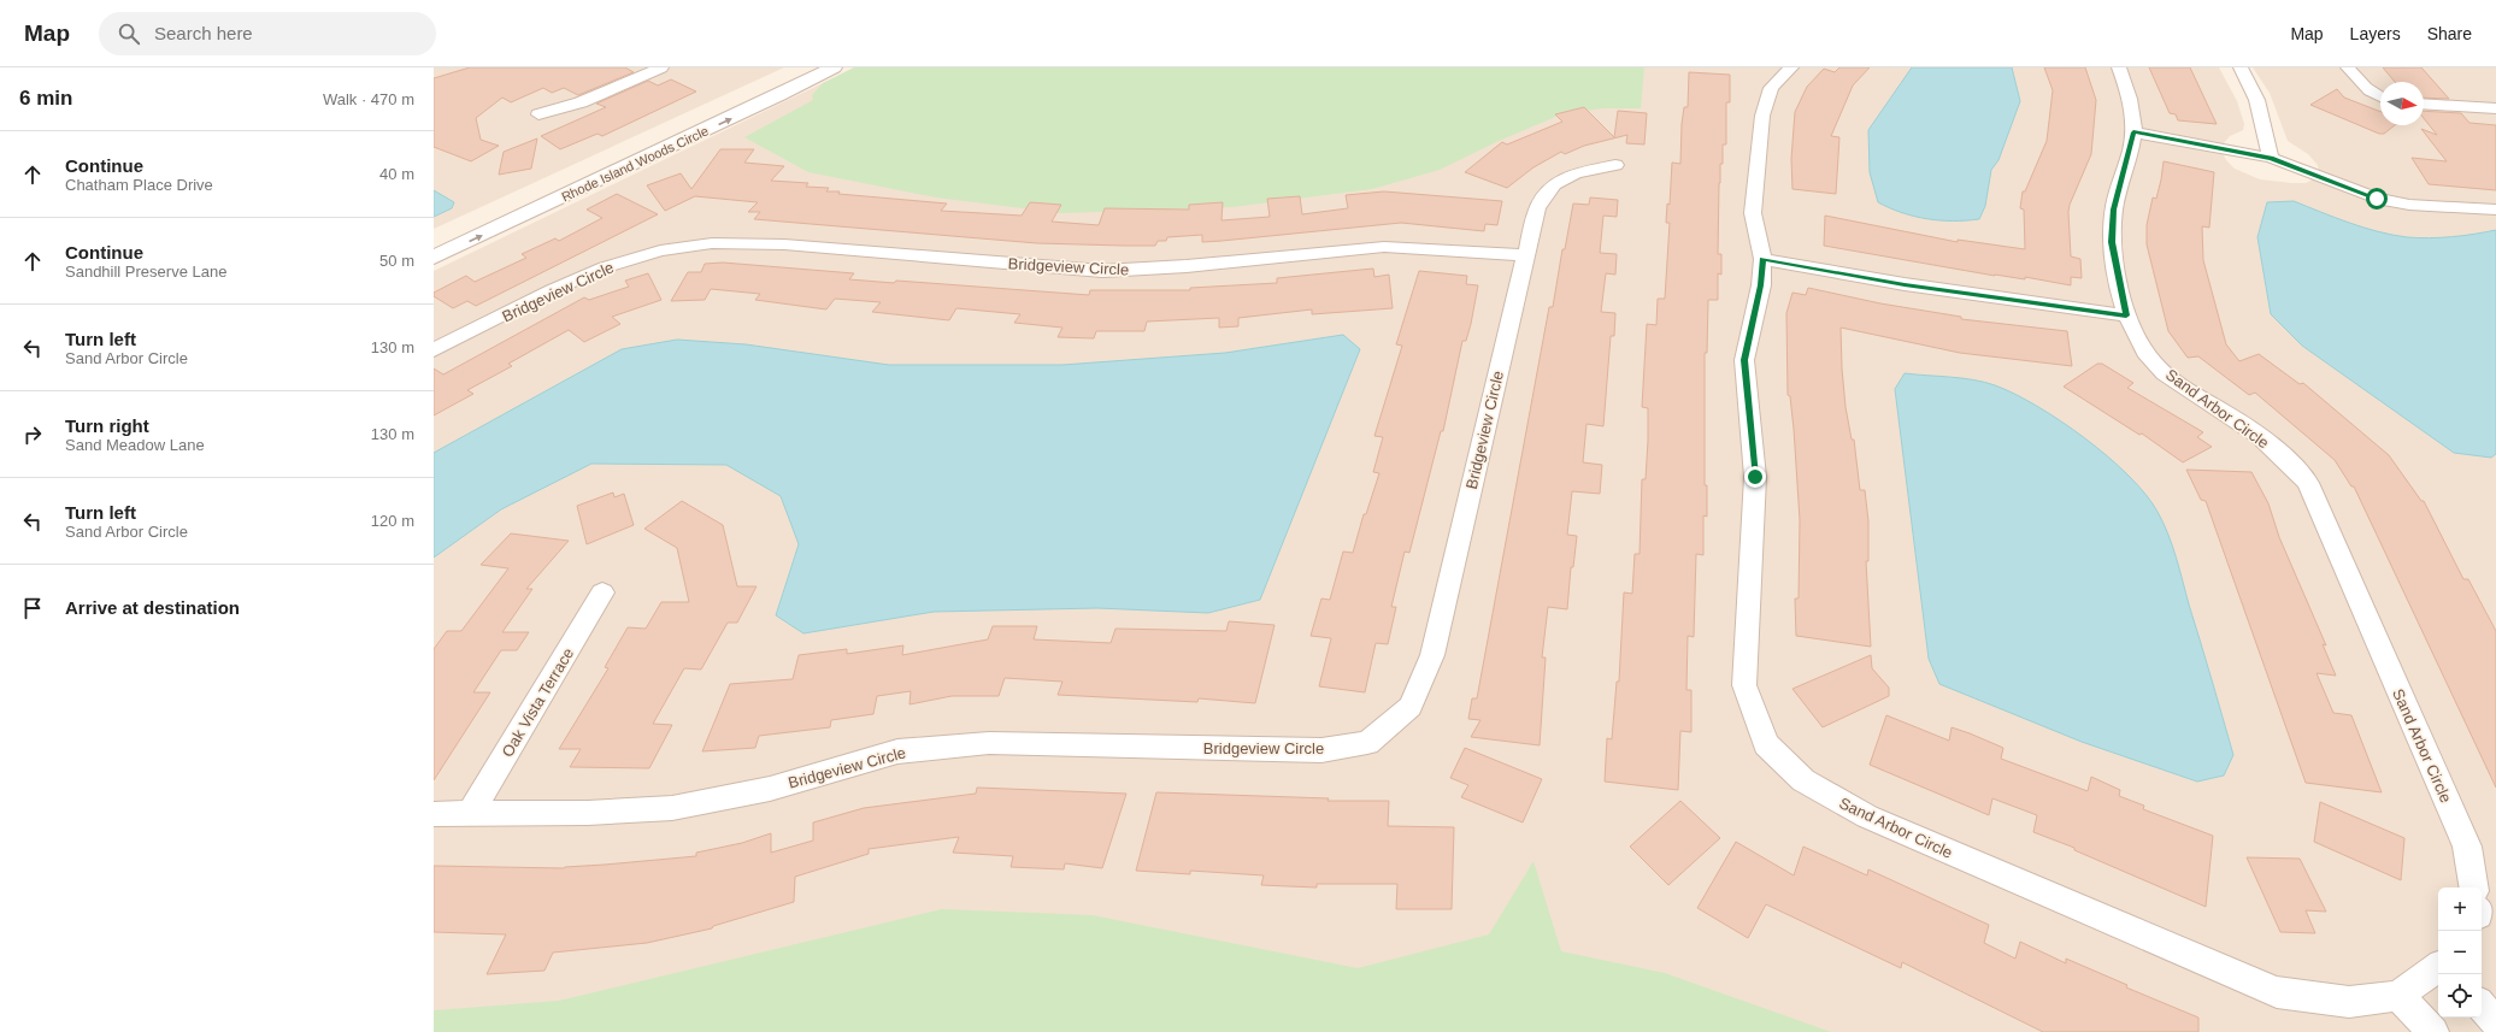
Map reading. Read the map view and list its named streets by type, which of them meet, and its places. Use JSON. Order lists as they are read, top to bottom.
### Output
{
  "streets": {
    "street": [
      "Rhode Island Woods Circle",
      "Bridgeview Circle",
      "Sand Arbor Circle",
      "Oak Vista Terrace"
    ]
  },
  "crossings": [
    ["Bridgeview Circle", "Oak Vista Terrace"]
  ],
  "north": "right",
  "page": {
    "header": "Map",
    "search": "Search here",
    "nav": ["Map", "Layers", "Share"],
    "heading": ["6 min", "Walk · 470 m"],
    "list": [
      ["Continue", "Chatham Place Drive", "40 m"],
      ["Continue", "Sandhill Preserve Lane", "50 m"],
      ["Turn left", "Sand Arbor Circle", "130 m"],
      ["Turn right", "Sand Meadow Lane", "130 m"],
      ["Turn left", "Sand Arbor Circle", "120 m"],
      "Arrive at destination"
    ],
    "map_buttons": ["+", "−"]
  }
}
